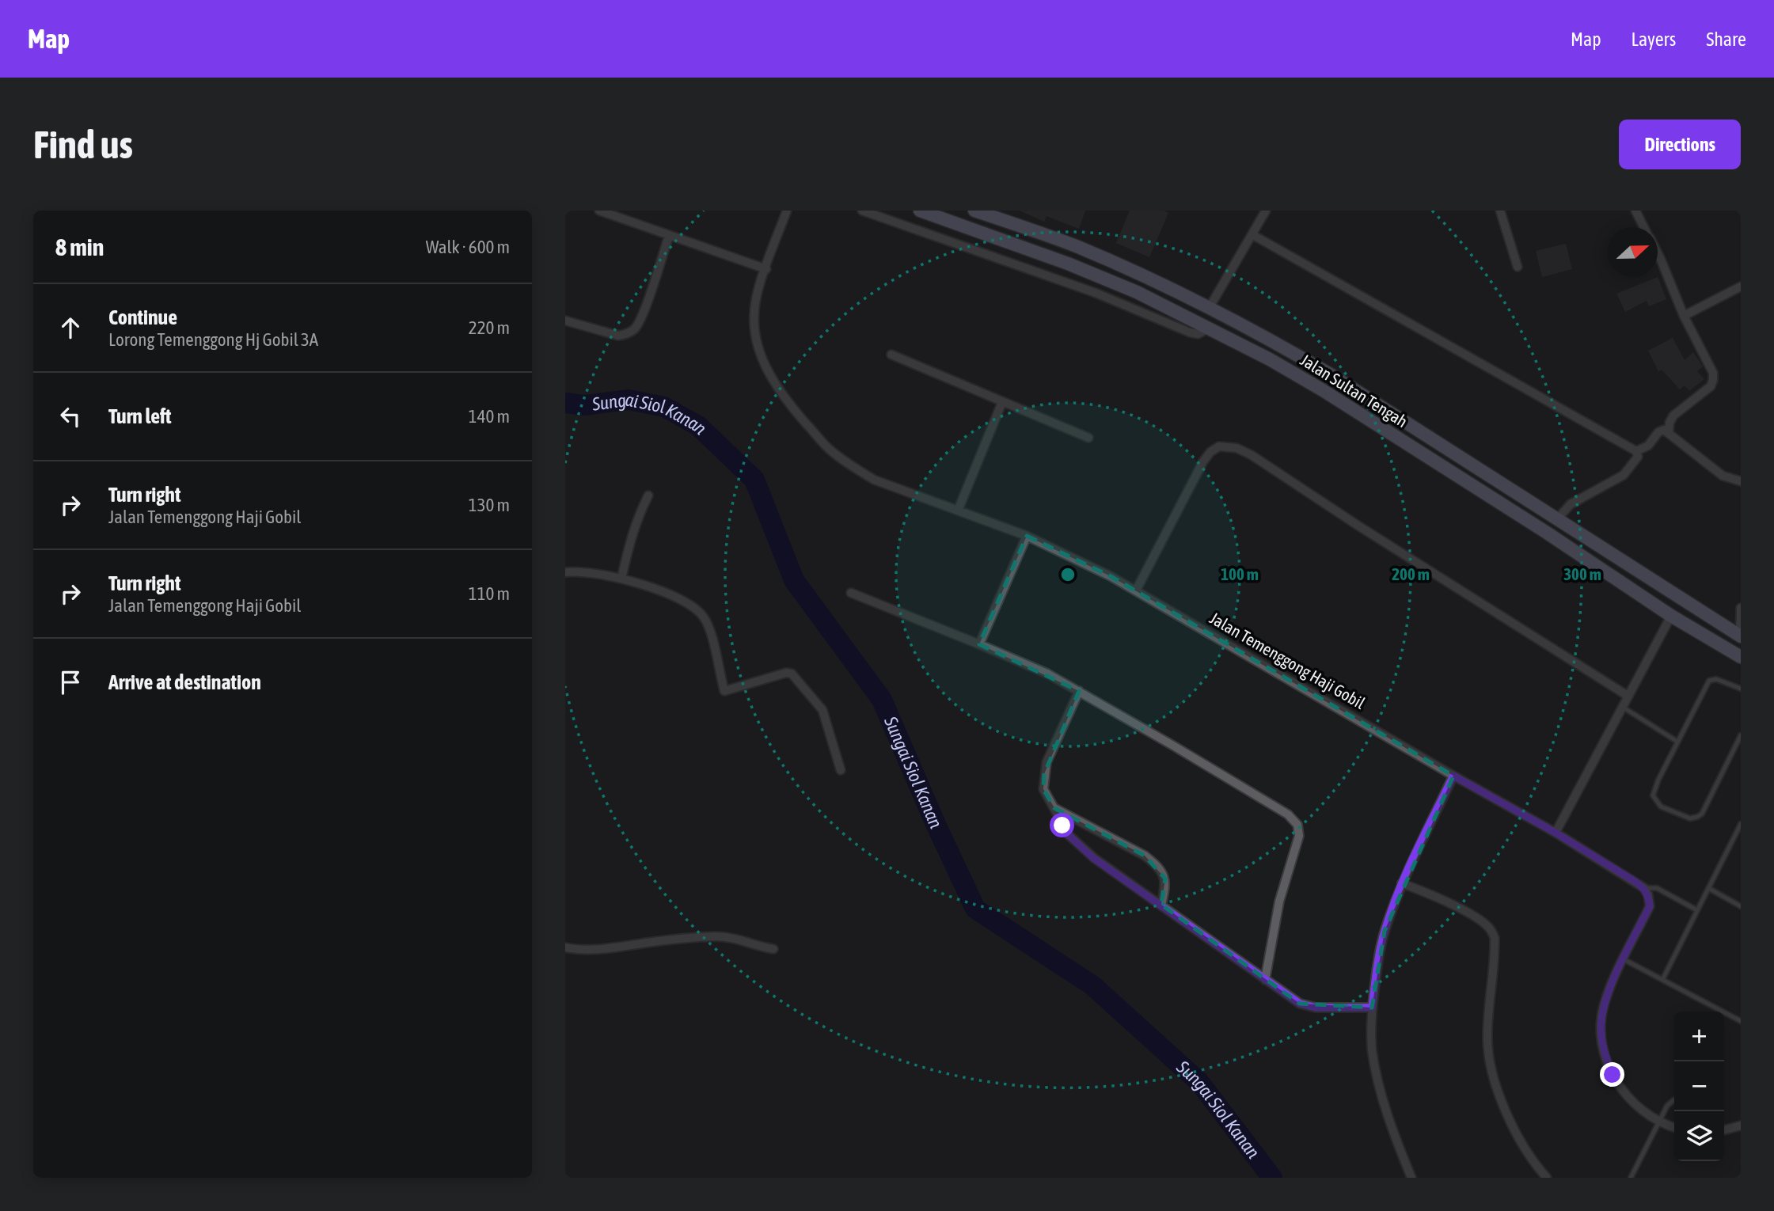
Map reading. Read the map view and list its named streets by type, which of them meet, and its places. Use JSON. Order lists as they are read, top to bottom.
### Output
{
  "streets": {
    "main road": ["Jalan Sultan Tengah"],
    "street": ["Jalan Temenggong Haji Gobil"]
  },
  "water": ["Sungai Siol Kanan"],
  "north": "right",
  "page": {
    "header": "Map",
    "nav": ["Map", "Layers", "Share"],
    "buttons": "Directions",
    "title": "Find us",
    "heading": ["8 min", "Walk · 600 m"],
    "list": [
      ["Continue", "Lorong Temenggong Hj Gobil 3A", "220 m"],
      ["Turn left", "140 m"],
      ["Turn right", "Jalan Temenggong Haji Gobil", "130 m"],
      ["Turn right", "Jalan Temenggong Haji Gobil", "110 m"],
      "Arrive at destination"
    ],
    "map_buttons": ["+", "−"]
  },
  "rings": ["100 m", "200 m", "300 m"]
}
